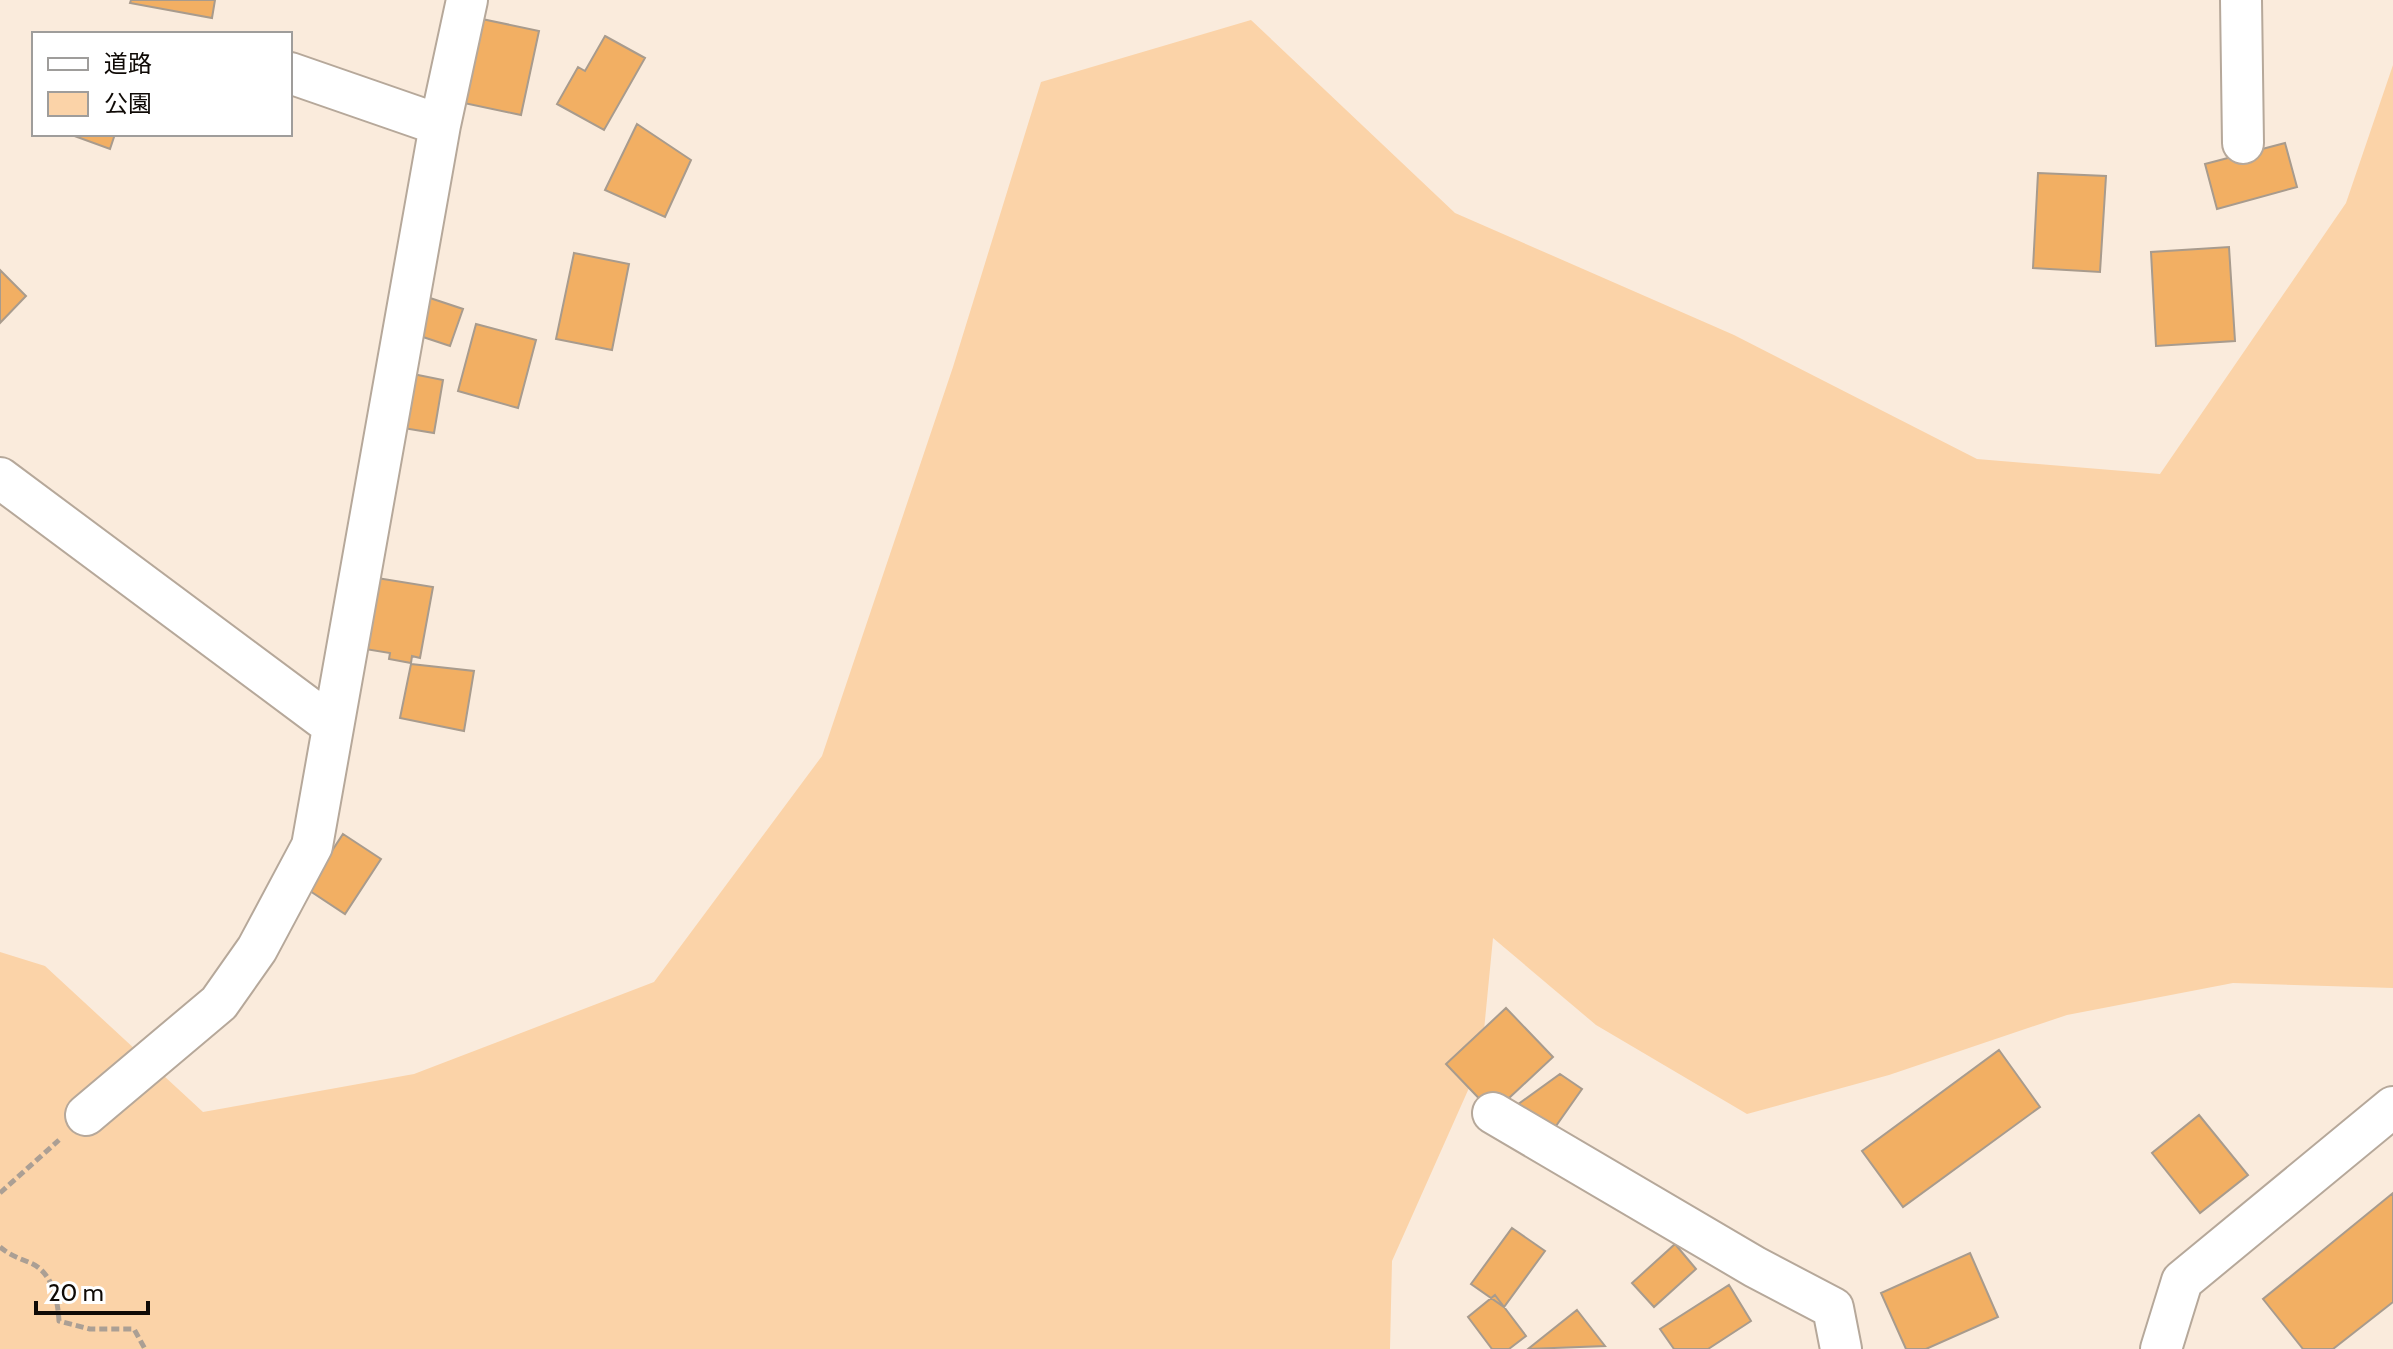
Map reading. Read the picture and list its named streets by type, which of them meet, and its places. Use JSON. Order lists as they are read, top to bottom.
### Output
{
  "legend": ["道路", "公園"],
  "scale_bar": "20 m"
}
